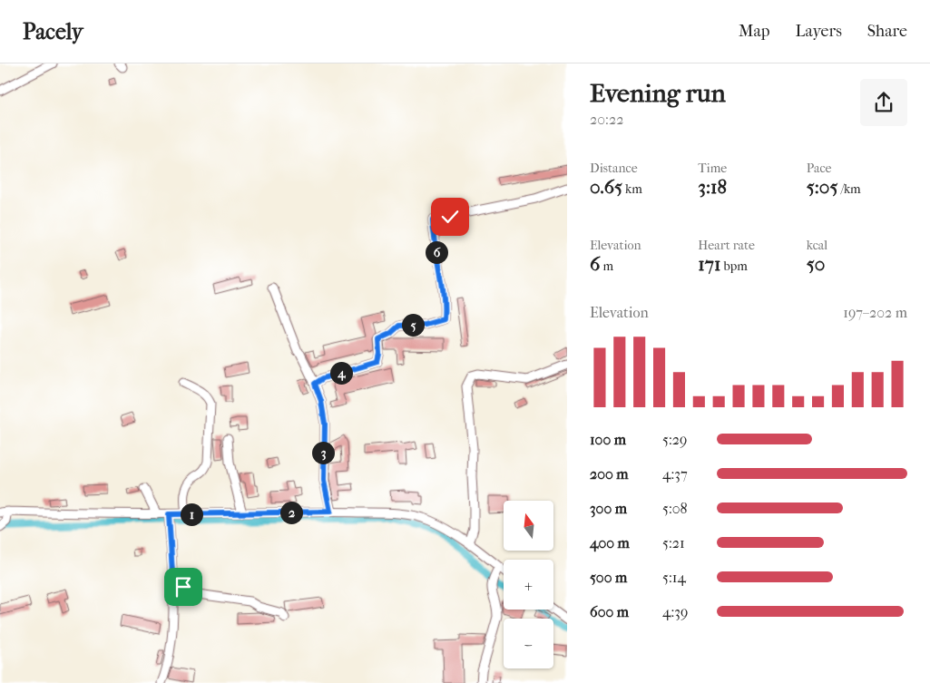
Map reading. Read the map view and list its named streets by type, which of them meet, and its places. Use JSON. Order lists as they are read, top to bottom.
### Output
{
  "north": "top",
  "page": {
    "header": "Pacely",
    "nav": ["Map", "Layers", "Share"],
    "heading": ["Evening run", "20:22"],
    "stats": [
      ["Distance", "0.65 km"],
      ["Time", "3:18"],
      ["Pace", "5:05 /km"],
      ["Elevation", "6 m"],
      ["Heart rate", "171 bpm"],
      ["kcal", "50"]
    ],
    "pins": [
      "6",
      "5",
      "4",
      "3",
      "2",
      "1"
    ],
    "chart": ["Elevation", "197–202 m"],
    "list": [
      {
        "name": "100 m",
        "note": "5:29"
      },
      {
        "name": "200 m",
        "note": "4:37"
      },
      {
        "name": "300 m",
        "note": "5:08"
      },
      {
        "name": "400 m",
        "note": "5:21"
      },
      {
        "name": "500 m",
        "note": "5:14"
      },
      {
        "name": "600 m",
        "note": "4:39"
      }
    ],
    "map_buttons": ["+", "−"]
  }
}
